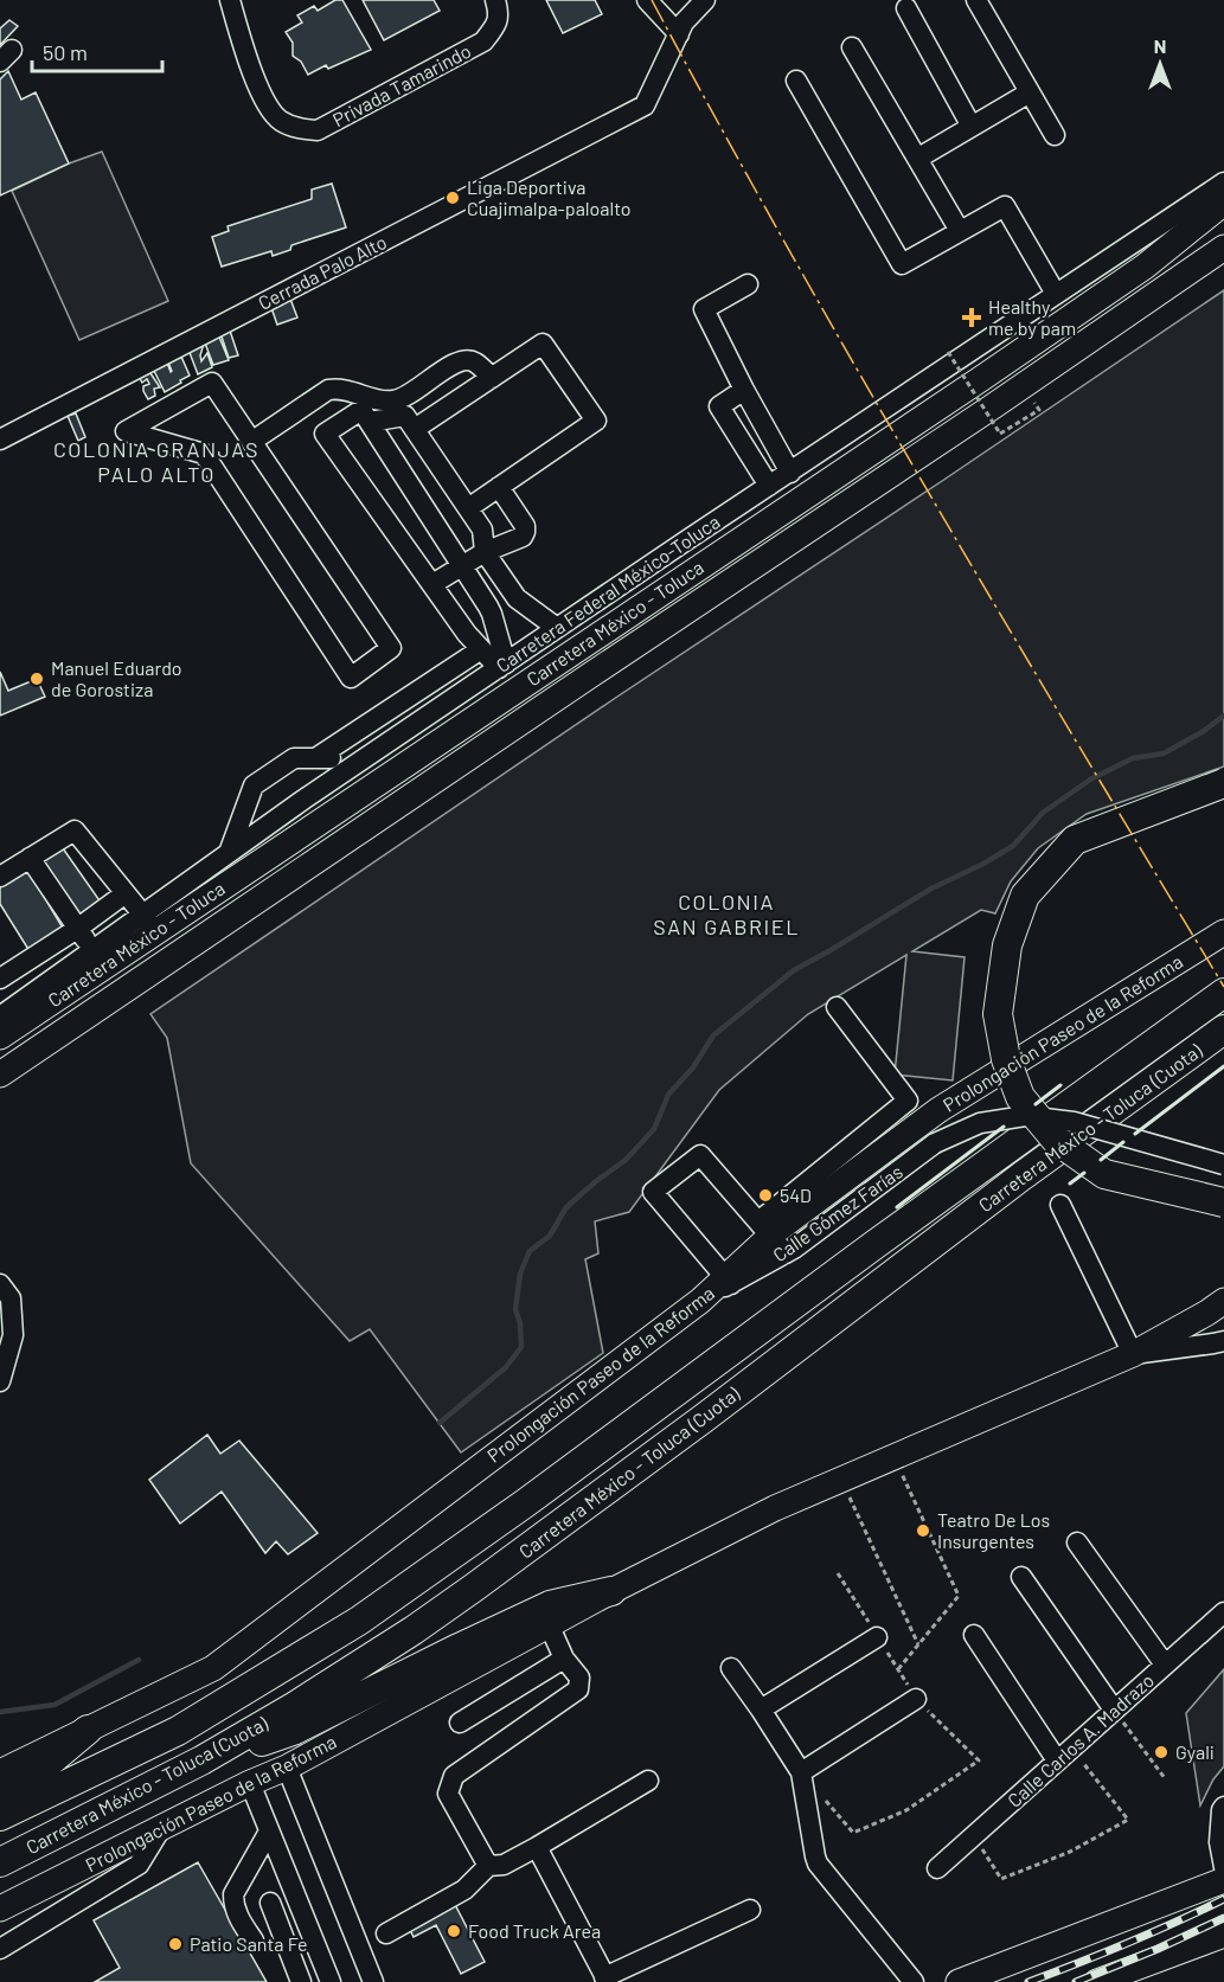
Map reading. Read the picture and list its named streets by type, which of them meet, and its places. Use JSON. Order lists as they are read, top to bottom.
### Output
{
  "streets": {
    "highway": ["Carretera México - Toluca (Cuota)"],
    "main road": ["Carretera México - Toluca", "Prolongación Paseo de la Reforma"],
    "street": [
      "Privada Tamarindo",
      "Cerrada Palo Alto",
      "Carretera Federal México-Toluca",
      "Calle Gómez Farías",
      "Calle Carlos A. Madrazo"
    ]
  },
  "crossings": [
    ["Carretera Federal México-Toluca", "Carretera México - Toluca"],
    ["Prolongación Paseo de la Reforma", "Calle Gómez Farías"]
  ],
  "districts": ["COLONIA GRANJAS PALO ALTO", "COLONIA SAN GABRIEL"],
  "places": {
    "other": [
      "Liga Deportiva Cuajimalpa-paloalto",
      "Manuel Eduardo de Gorostiza",
      "54D",
      "Teatro De Los Insurgentes",
      "Gyali",
      "Food Truck Area",
      "Patio Santa Fe"
    ],
    "health": ["Healthy me by pam"]
  },
  "scale_bar": "50 m",
  "north": "top"
}
